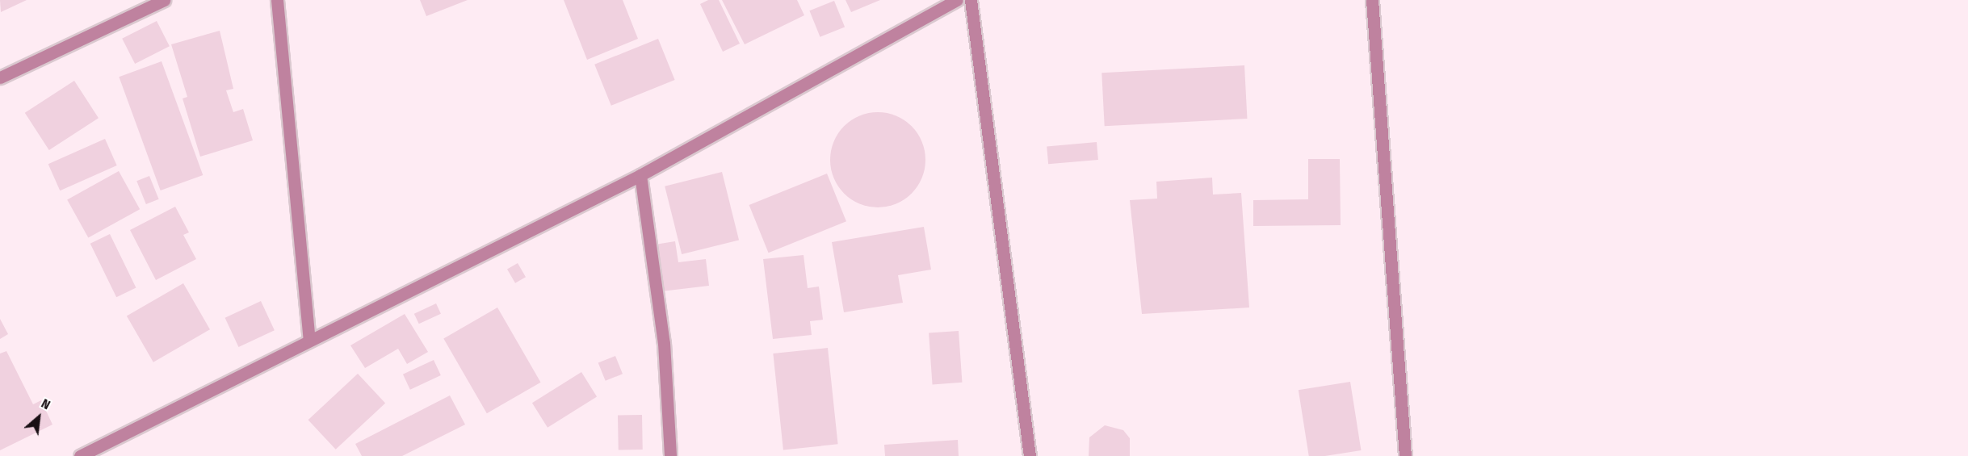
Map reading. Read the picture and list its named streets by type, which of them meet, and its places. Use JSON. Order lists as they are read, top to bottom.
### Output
{
  "north": "top right"
}
